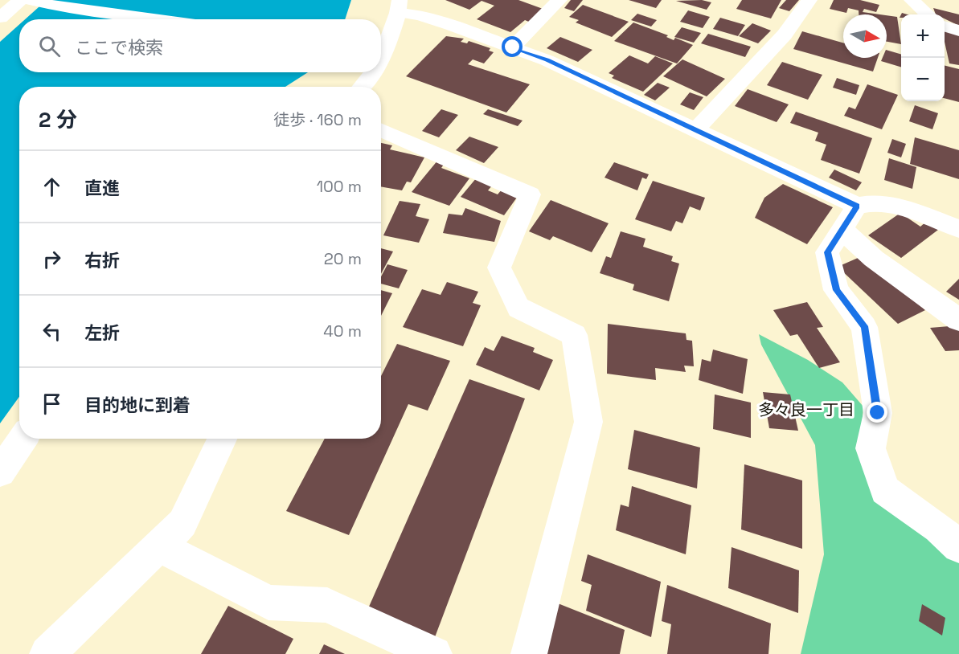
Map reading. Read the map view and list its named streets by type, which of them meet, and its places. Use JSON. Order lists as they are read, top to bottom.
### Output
{
  "districts": ["多々良一丁目"],
  "north": "right",
  "page": {
    "map_buttons": ["+", "−"],
    "search": "ここで検索",
    "heading": ["2 分", "徒歩 · 160 m"],
    "list": [
      ["直進", "100 m"],
      ["右折", "20 m"],
      ["左折", "40 m"],
      "目的地に到着"
    ]
  }
}
